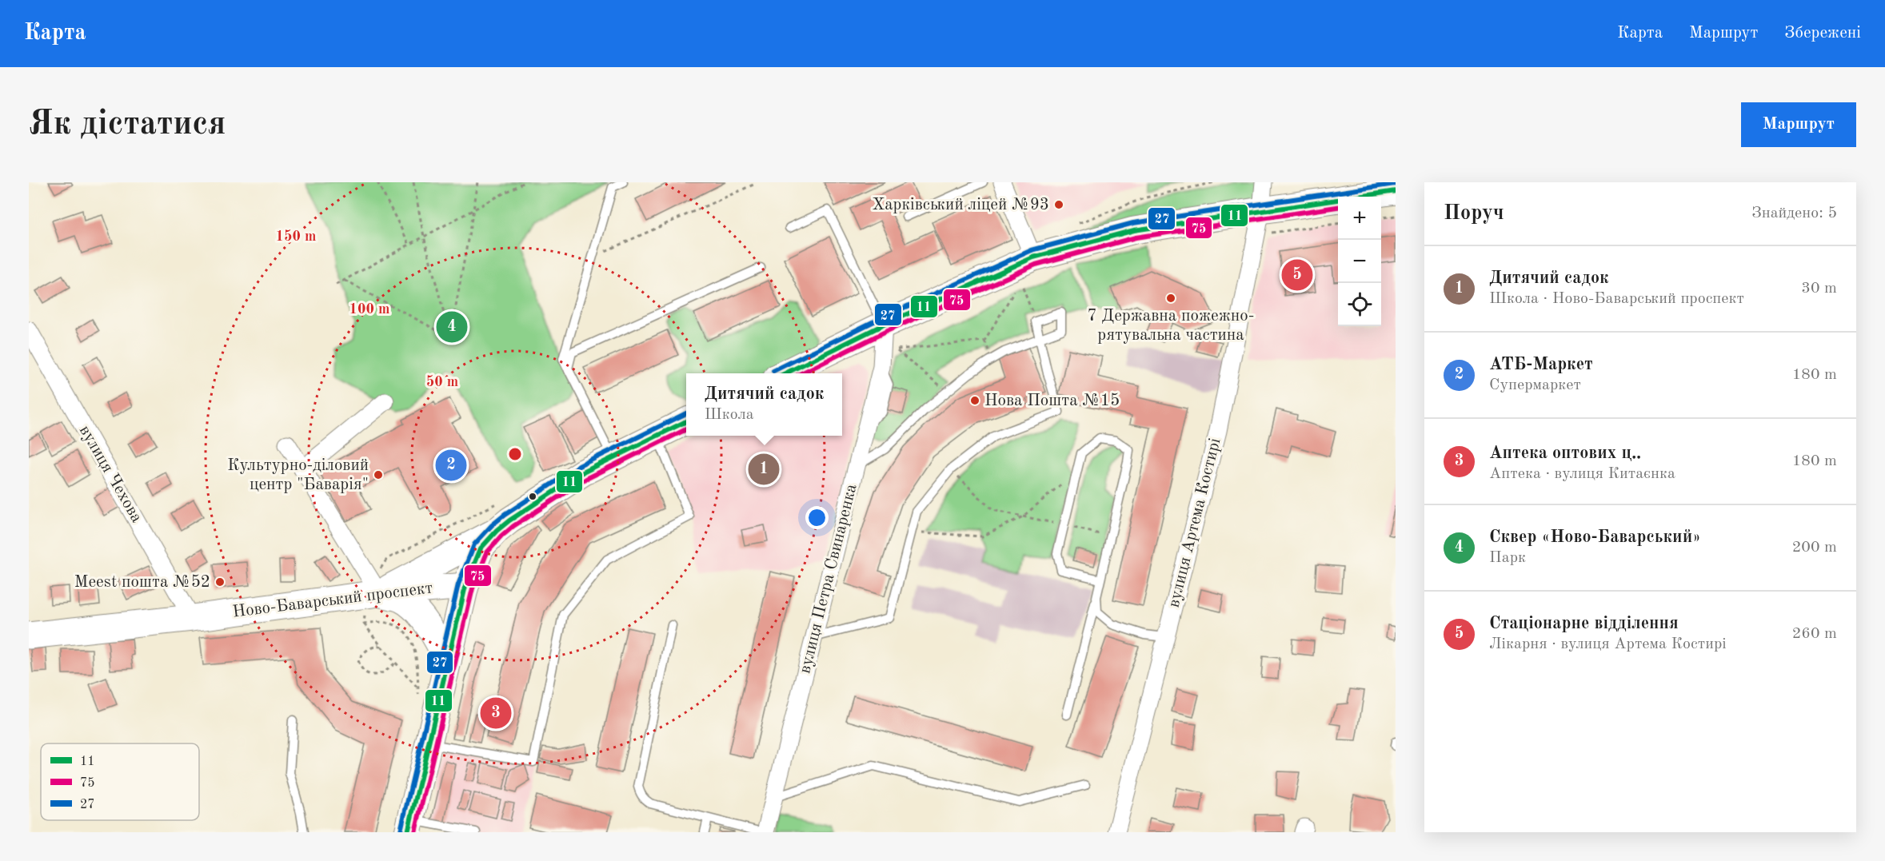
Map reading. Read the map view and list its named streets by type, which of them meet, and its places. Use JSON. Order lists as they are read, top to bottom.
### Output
{
  "streets": {
    "main road": ["Ново-Баварський проспект"],
    "street": ["вулиця Чехова", "вулиця Артема Костирі", "вулиця Петра Свинаренка"]
  },
  "crossings": [
    ["вулиця Чехова", "Ново-Баварський проспект"]
  ],
  "places": [
    "Харківський ліцей №93",
    "7 Державна пожежно- рятувальна частина",
    "Нова Пошта №15",
    "Культурно-діловий центр \"Баварія\"",
    "Meest пошта №52"
  ],
  "lines": ["transit line 27", "transit line 11", "transit line 75"],
  "legend": ["11", "75", "27"],
  "page": {
    "header": "Карта",
    "nav": ["Карта", "Маршрут", "Збережені"],
    "buttons": "Маршрут",
    "title": "Як дістатися",
    "heading": ["Поруч", "Знайдено: 5"],
    "map_buttons": ["+", "−"],
    "list": [
      {
        "mark": "1",
        "name": "Дитячий садок",
        "note": "Школа · Ново-Баварський проспект",
        "value": "30 m"
      },
      {
        "mark": "2",
        "name": "АТБ-Маркет",
        "note": "Супермаркет",
        "value": "180 m"
      },
      {
        "mark": "3",
        "name": "Аптека оптових ц‥",
        "note": "Аптека · вулиця Китаєнка",
        "value": "180 m"
      },
      {
        "mark": "4",
        "name": "Сквер «Ново-Баварський»",
        "note": "Парк",
        "value": "200 m"
      },
      {
        "mark": "5",
        "name": "Стаціонарне відділення",
        "note": "Лікарня · вулиця Артема Костирі",
        "value": "260 m"
      }
    ],
    "pins": [
      "5",
      "4",
      "2",
      "1",
      "3"
    ],
    "popup": ["Дитячий садок", "Школа"]
  },
  "rings": ["150 m", "100 m", "50 m"]
}
